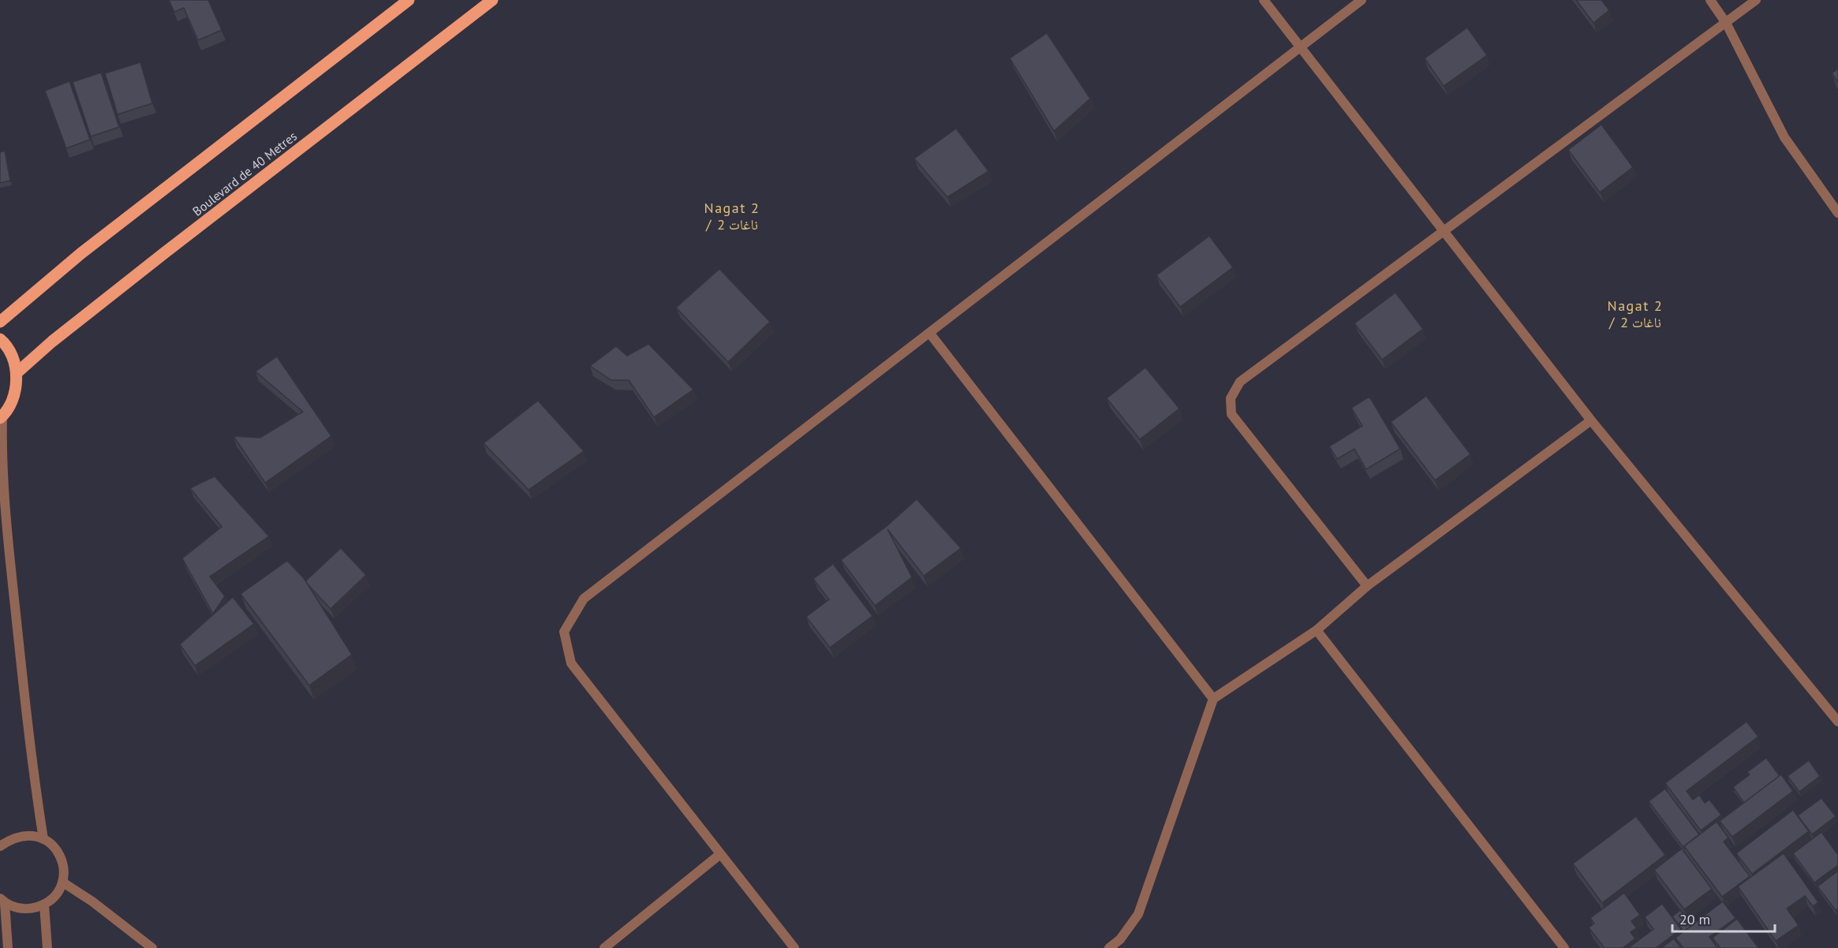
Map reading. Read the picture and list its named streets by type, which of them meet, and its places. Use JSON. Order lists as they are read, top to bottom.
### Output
{
  "streets": {
    "main road": ["Boulevard de 40 Metres"]
  },
  "districts": ["Nagat 2 / ناغات 2", "Nagat 2 / ناغات 2"],
  "scale_bar": "20 m"
}
